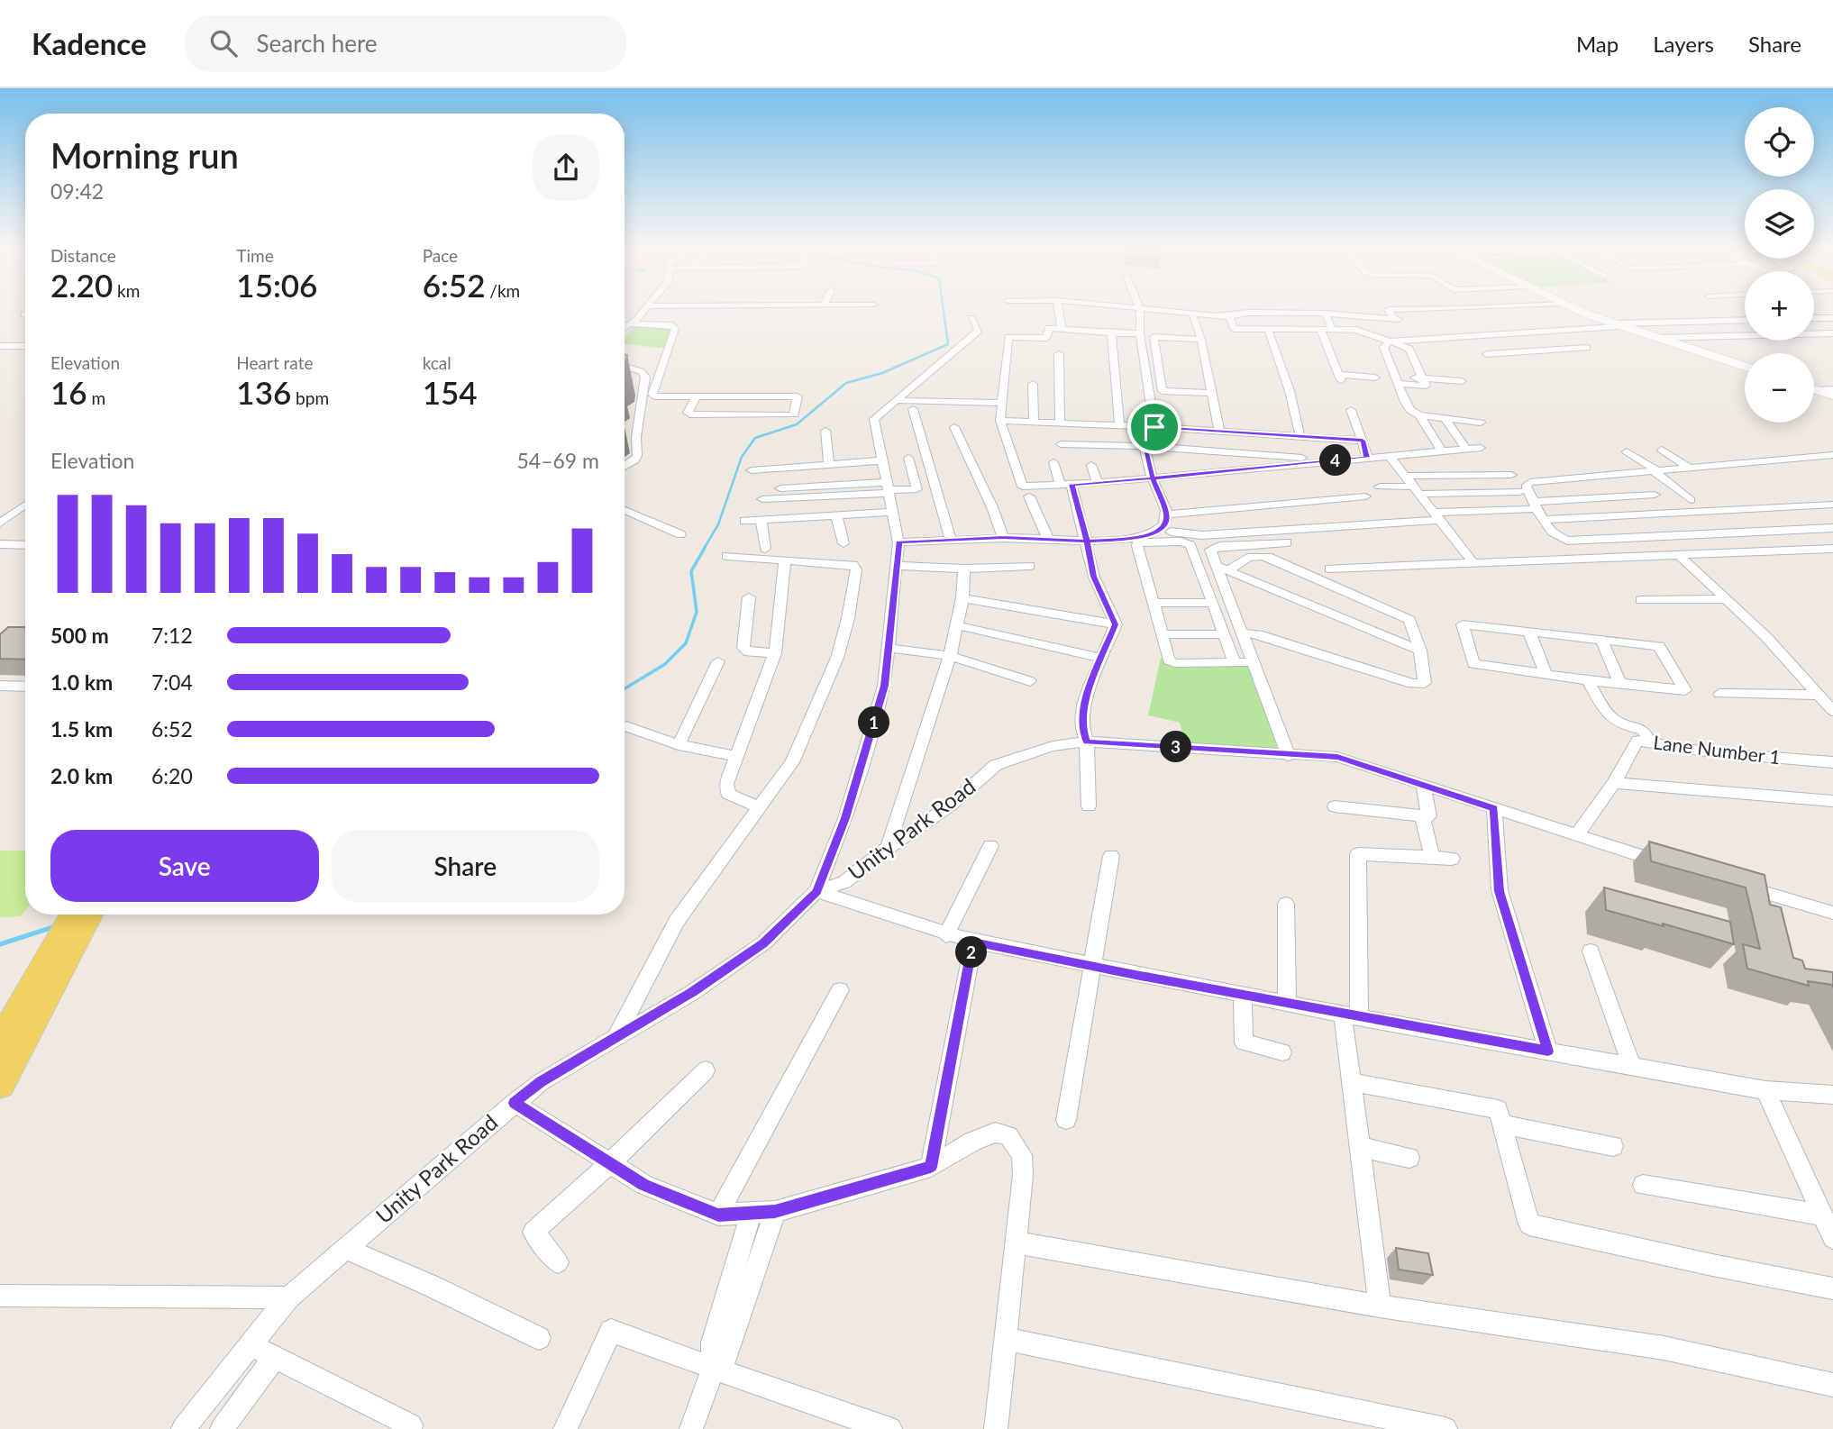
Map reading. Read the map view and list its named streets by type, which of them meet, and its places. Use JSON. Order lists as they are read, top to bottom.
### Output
{
  "streets": {
    "street": ["Lane Number 1", "Unity Park Road"]
  },
  "crossings": [
    ["Lane Number 1", "Unity Park Road"]
  ],
  "page": {
    "header": "Kadence",
    "search": "Search here",
    "nav": ["Map", "Layers", "Share"],
    "map_buttons": ["+", "−"],
    "heading": ["Morning run", "09:42"],
    "stats": [
      ["Distance", "2.20 km"],
      ["Time", "15:06"],
      ["Pace", "6:52 /km"],
      ["Elevation", "16 m"],
      ["Heart rate", "136 bpm"],
      ["kcal", "154"]
    ],
    "chart": ["Elevation", "54–69 m"],
    "pins": [
      "4",
      "1",
      "3",
      "2"
    ],
    "list": [
      {
        "name": "500 m",
        "note": "7:12"
      },
      {
        "name": "1.0 km",
        "note": "7:04"
      },
      {
        "name": "1.5 km",
        "note": "6:52"
      },
      {
        "name": "2.0 km",
        "note": "6:20"
      }
    ],
    "buttons": ["Save", "Share"]
  }
}
